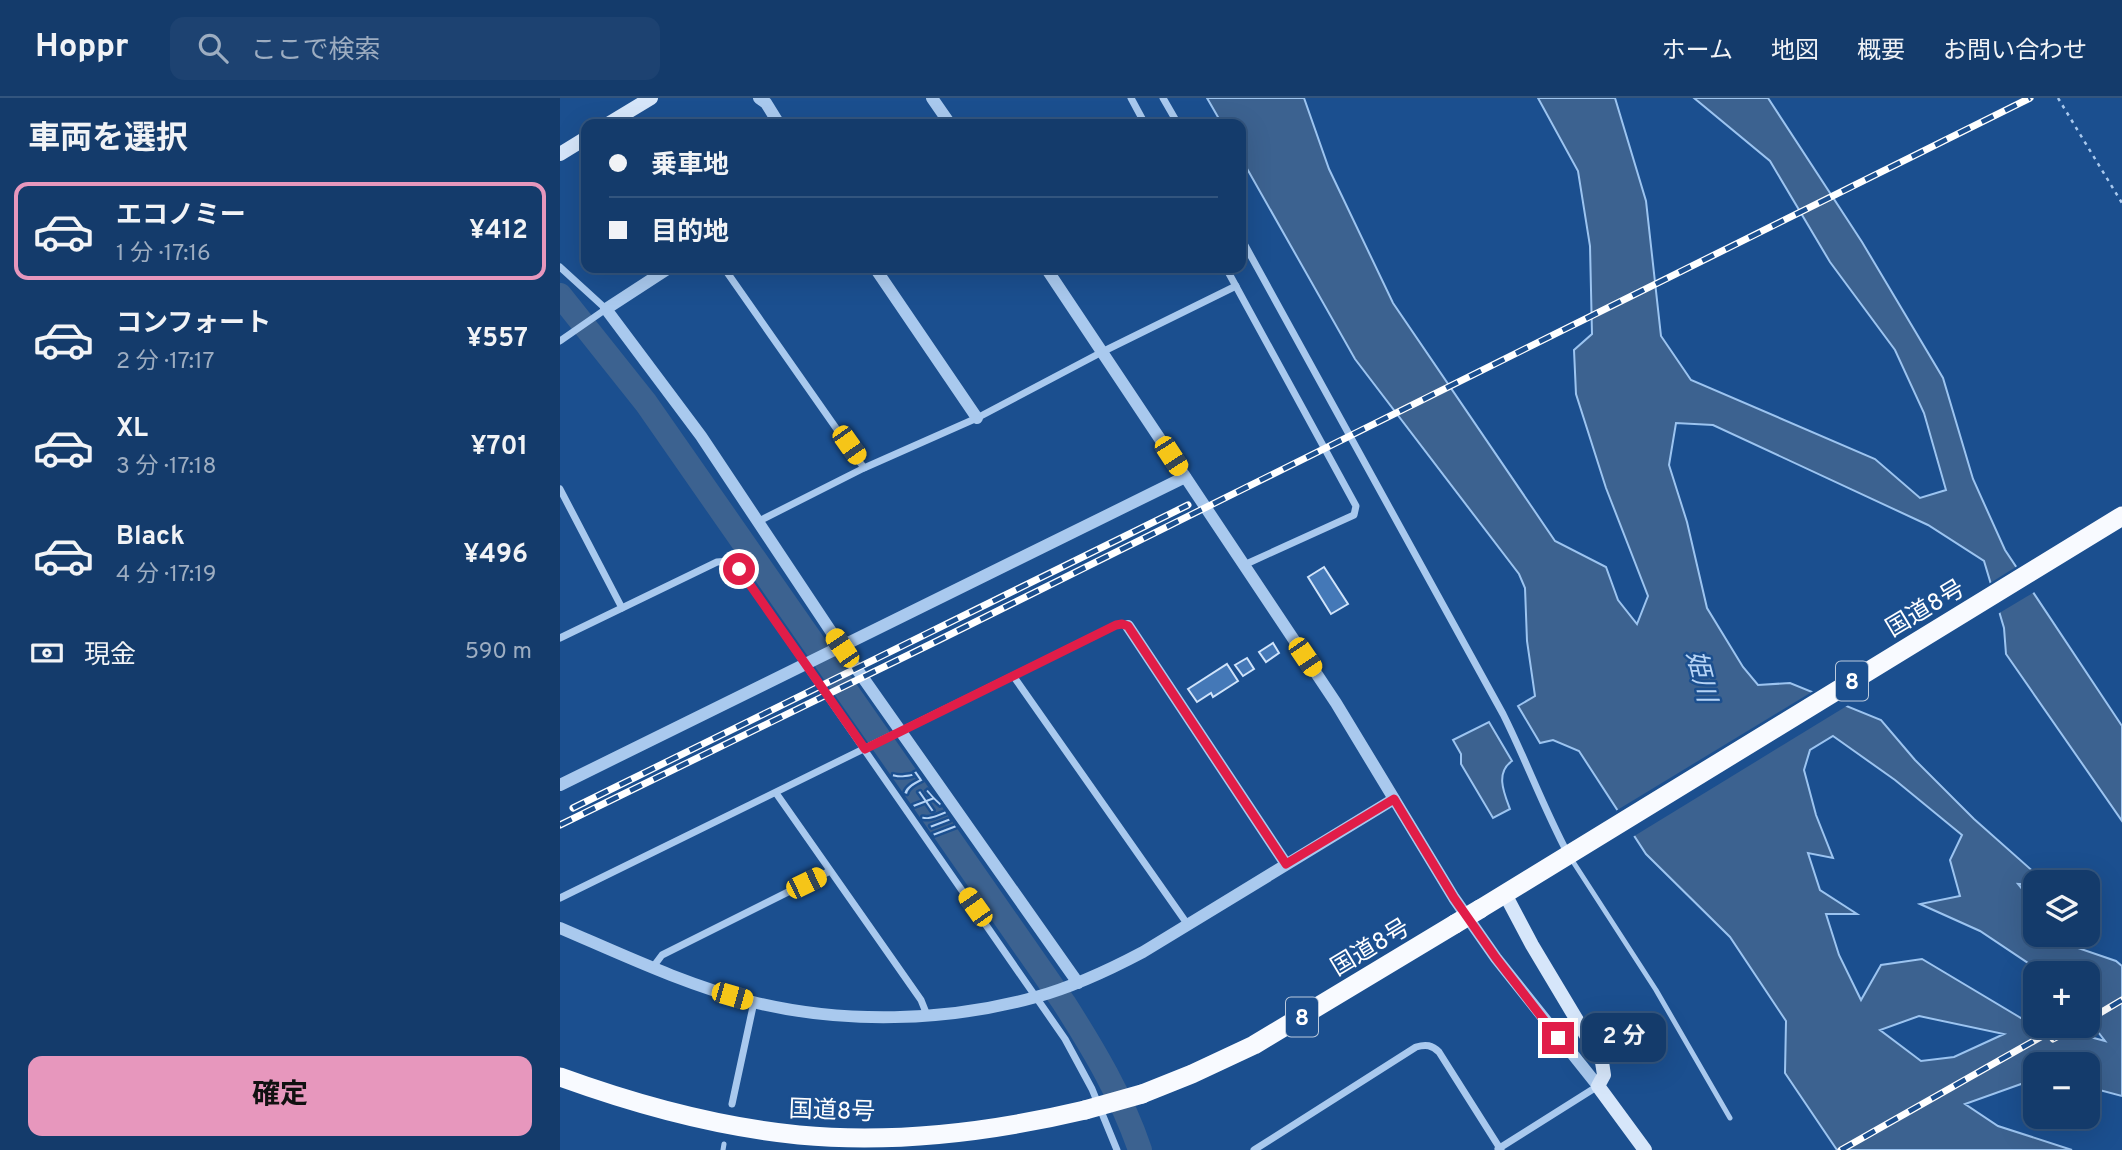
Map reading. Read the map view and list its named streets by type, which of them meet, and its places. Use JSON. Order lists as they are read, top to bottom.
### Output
{
  "streets": {
    "highway": ["国道8号", "8"]
  },
  "water": ["姫川", "八千川"],
  "page": {
    "header": "Hoppr",
    "search": "ここで検索",
    "nav": [
      "ホーム",
      "地図",
      "概要",
      "お問い合わせ"
    ],
    "heading": "車両を選択",
    "banner": ["乗車地", "目的地"],
    "list": [
      {
        "name": "エコノミー",
        "note": "1 分 · 17:16",
        "value": "¥412"
      },
      {
        "name": "コンフォート",
        "note": "2 分 · 17:17",
        "value": "¥557"
      },
      {
        "name": "XL",
        "note": "3 分 · 17:18",
        "value": "¥701"
      },
      {
        "name": "Black",
        "note": "4 分 · 17:19",
        "value": "¥496"
      }
    ],
    "pay": ["現金", "590 m"],
    "map_buttons": ["+", "−"],
    "bubble": "2 分",
    "buttons": "確定"
  }
}
